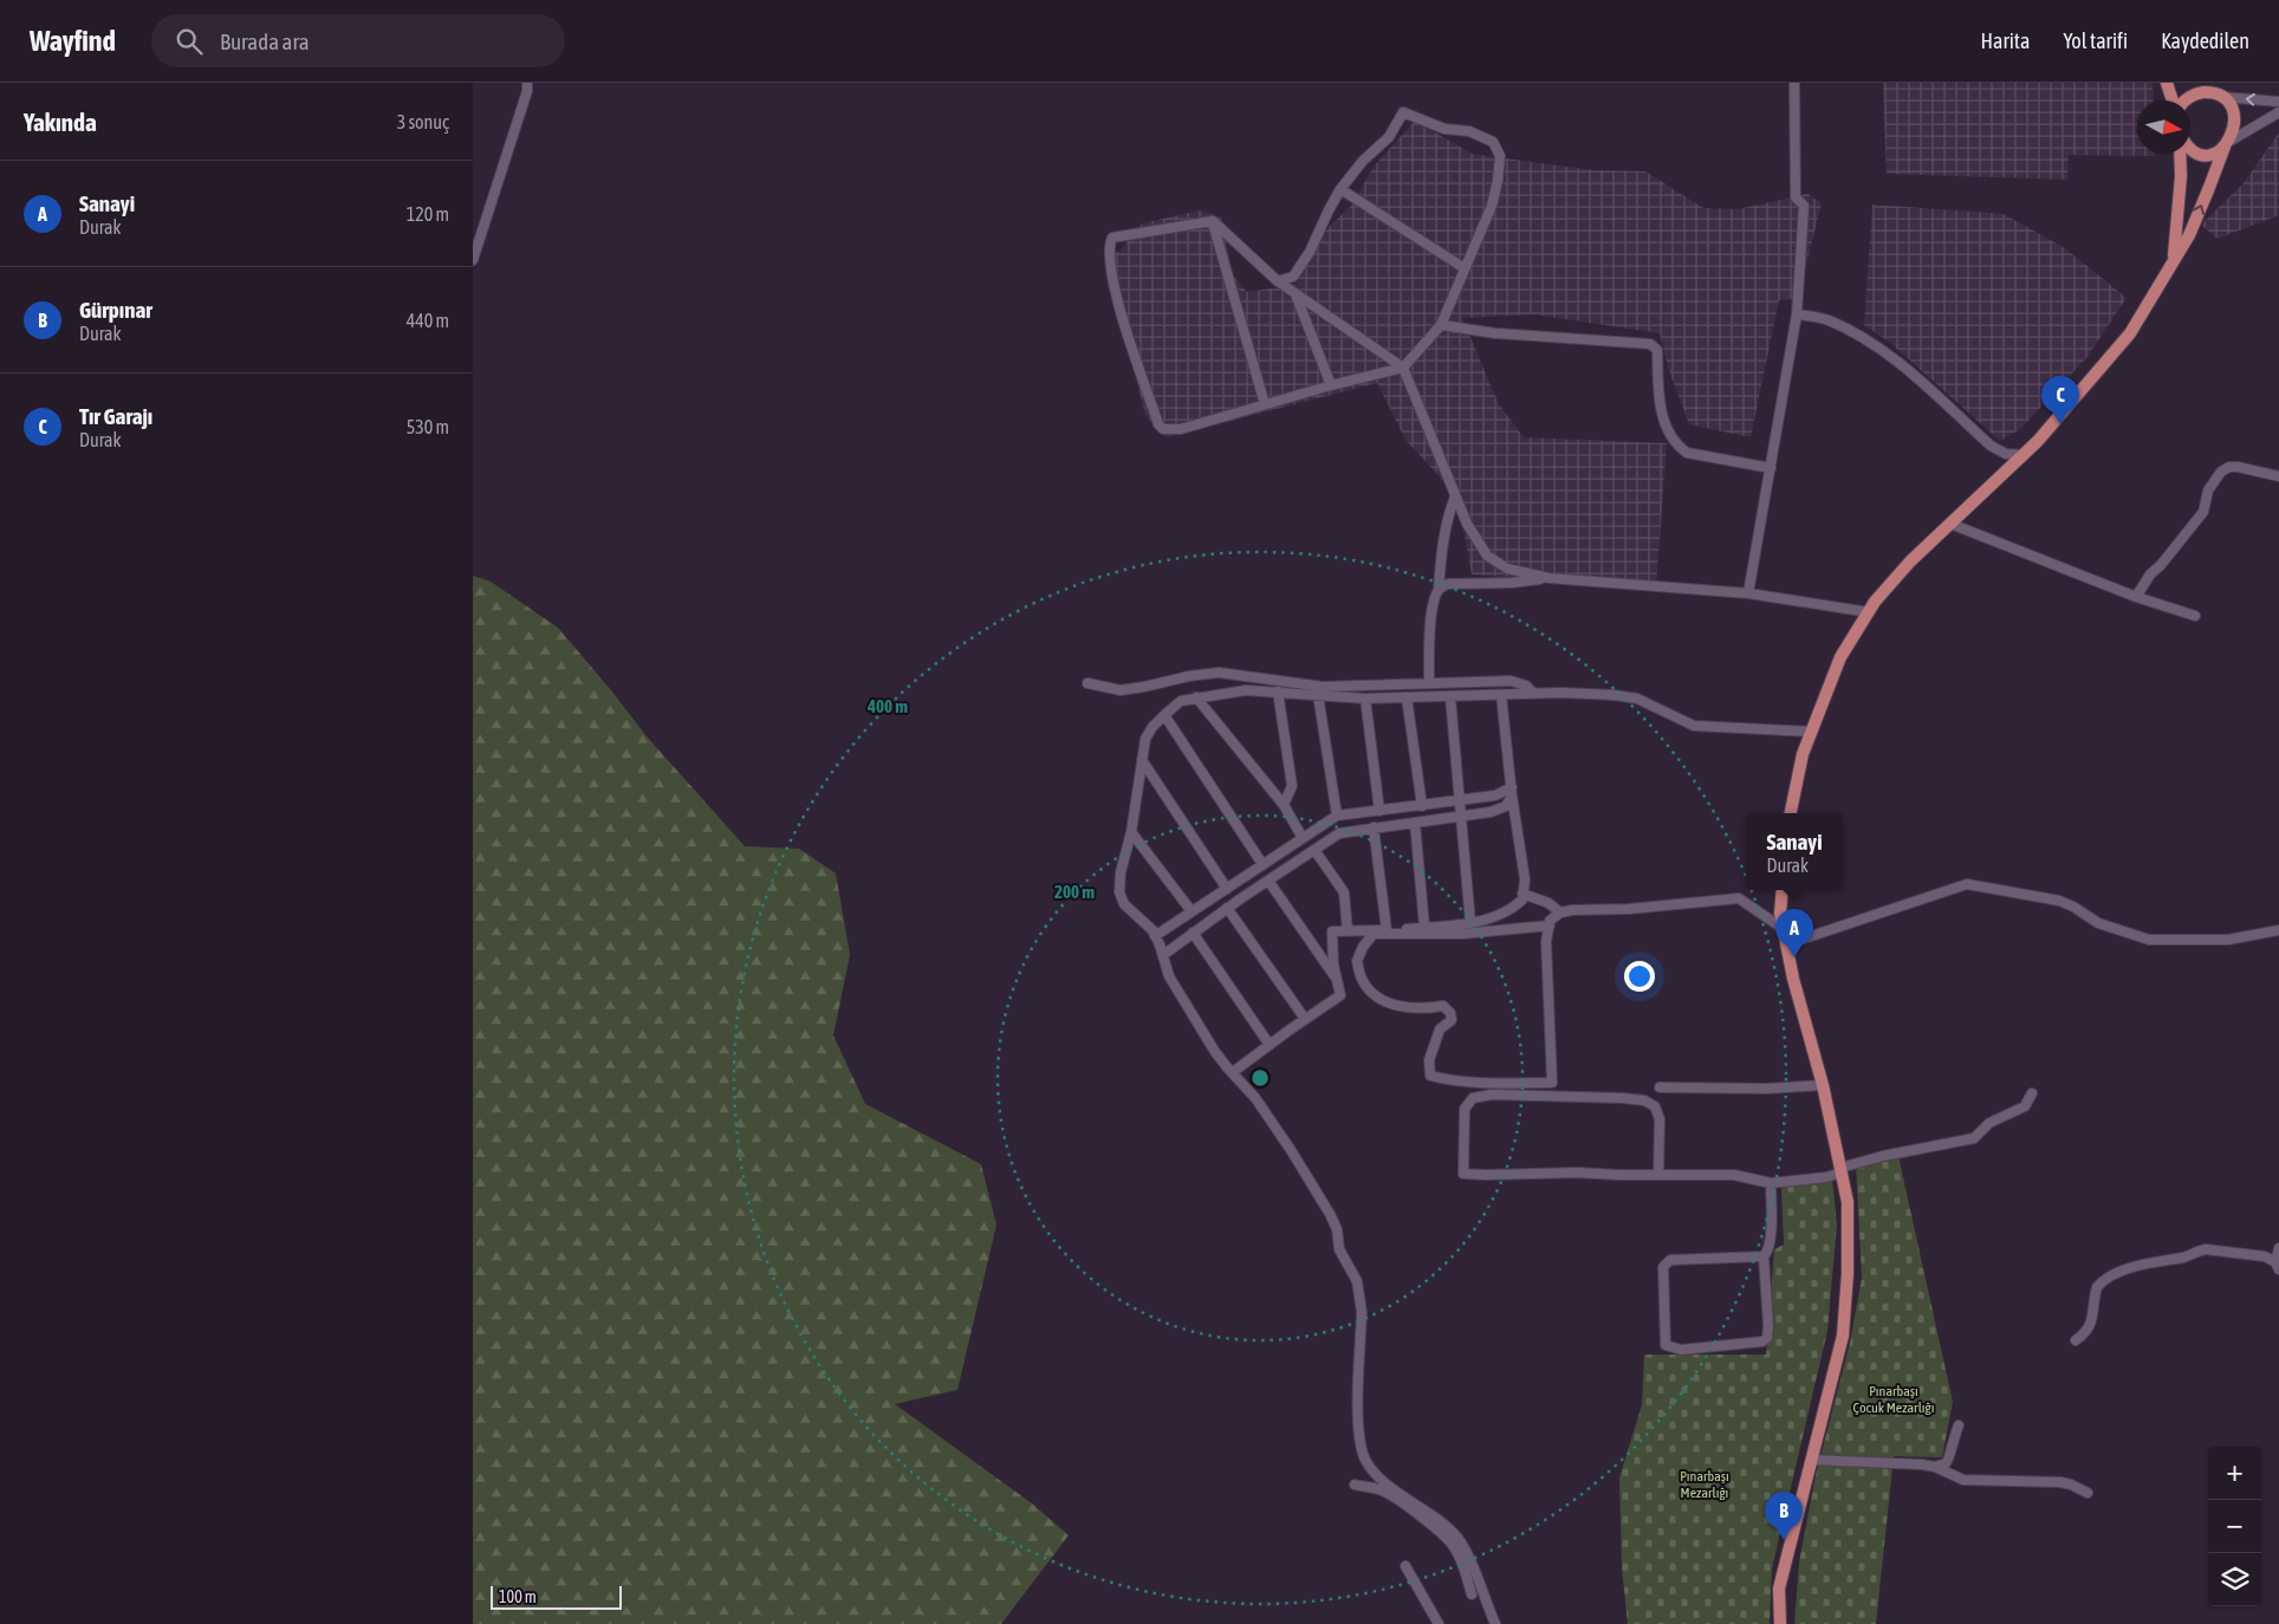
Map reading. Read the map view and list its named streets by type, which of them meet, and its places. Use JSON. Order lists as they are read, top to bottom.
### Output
{
  "parks": ["Pınarbaşı Çocuk Mezarlığı", "Pınarbaşı Mezarlığı"],
  "scale_bar": "100 m",
  "north": "right",
  "page": {
    "header": "Wayfind",
    "search": "Burada ara",
    "nav": ["Harita", "Yol tarifi", "Kaydedilen"],
    "heading": ["Yakında", "3 sonuç"],
    "list": [
      {
        "mark": "A",
        "name": "Sanayi",
        "note": "Durak",
        "value": "120 m"
      },
      {
        "mark": "B",
        "name": "Gürpınar",
        "note": "Durak",
        "value": "440 m"
      },
      {
        "mark": "C",
        "name": "Tır Garajı",
        "note": "Durak",
        "value": "530 m"
      }
    ],
    "pins": ["C", "A", "B"],
    "popup": ["Sanayi", "Durak"],
    "map_buttons": ["+", "−"],
    "scale": "100 m"
  },
  "rings": ["400 m", "200 m"]
}
